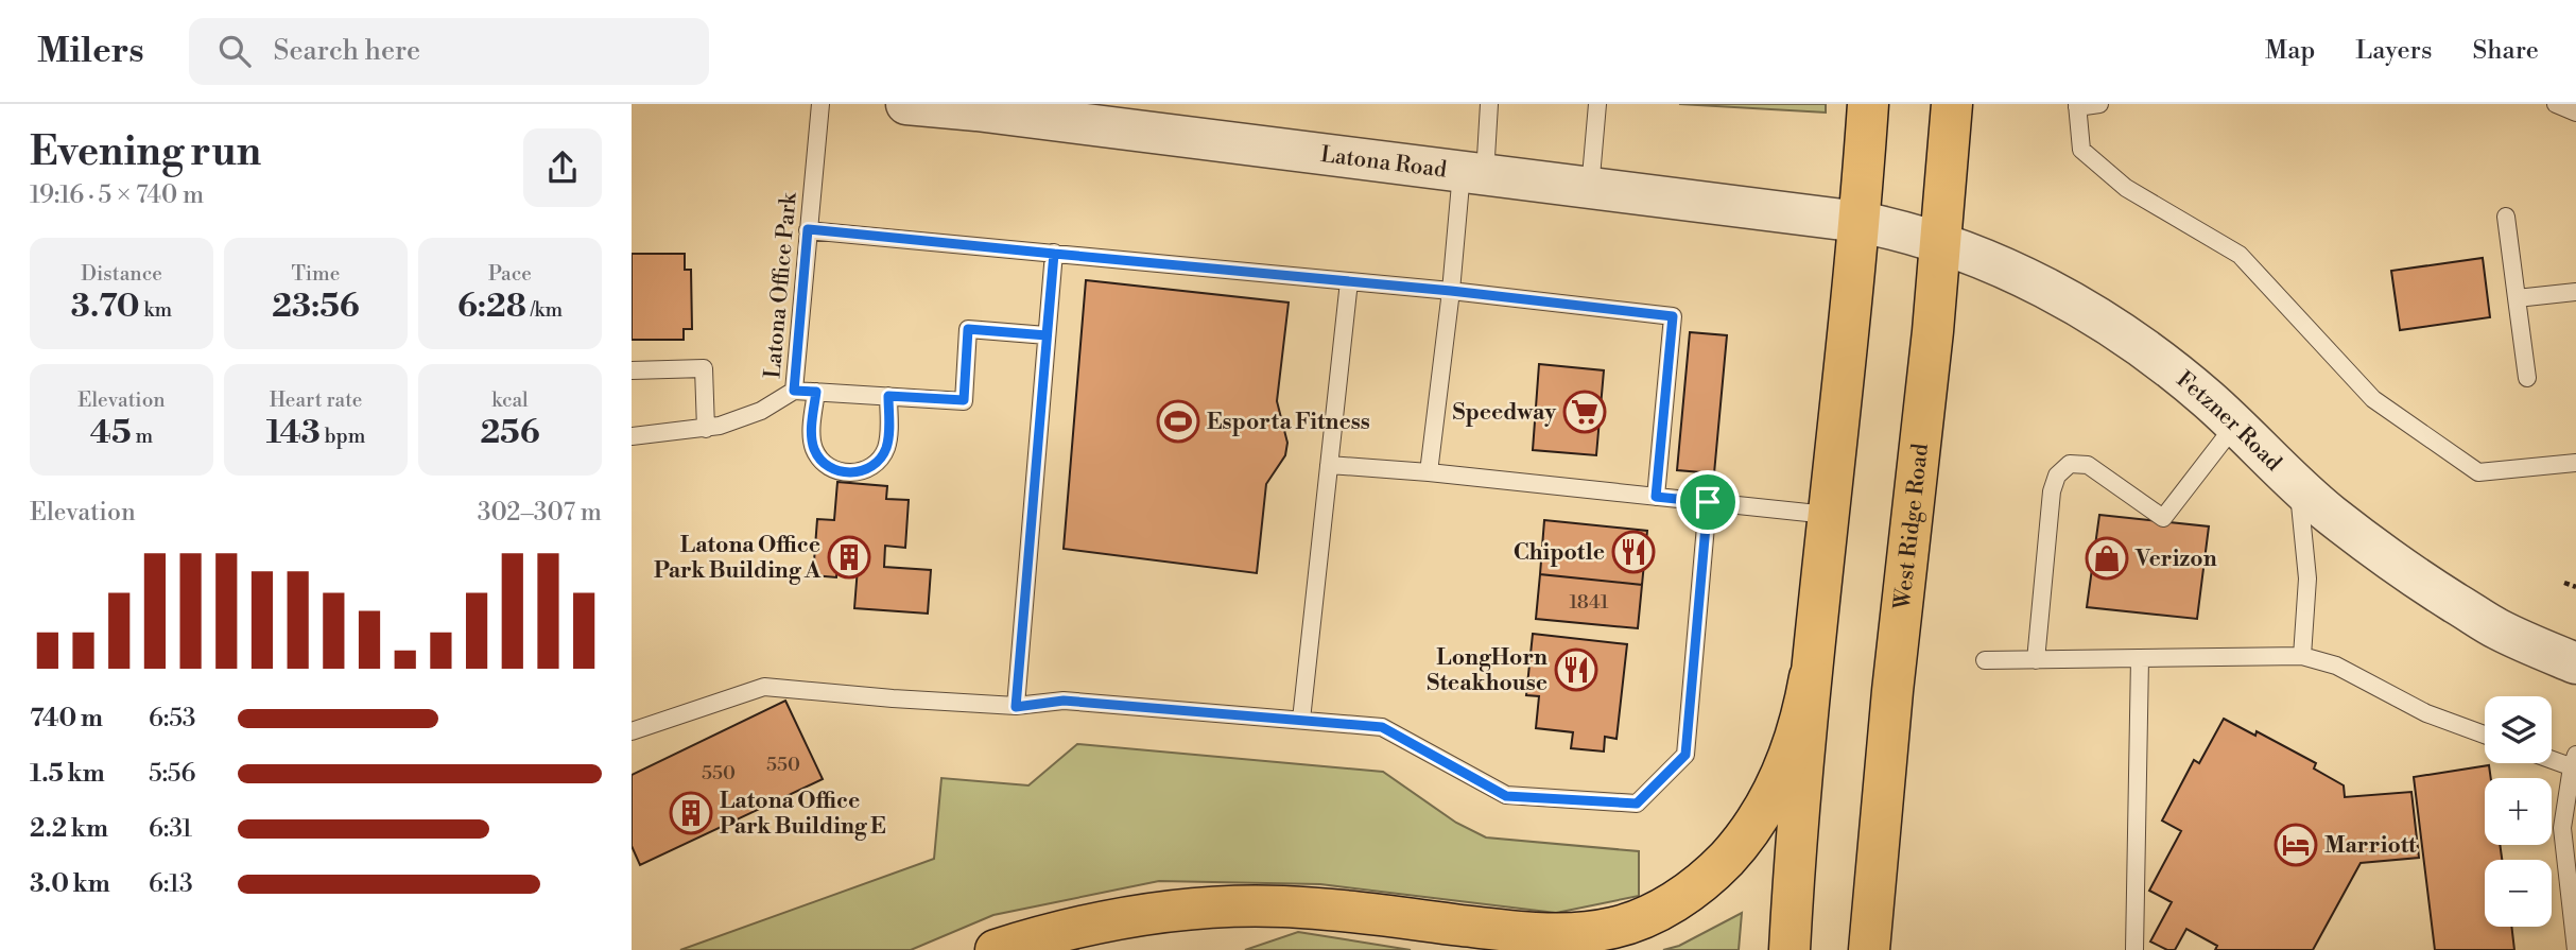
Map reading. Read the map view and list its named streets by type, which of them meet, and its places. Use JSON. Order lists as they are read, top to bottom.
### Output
{
  "streets": {
    "main road": ["West Ridge Road"],
    "street": ["Latona Road", "Fetzner Road"],
    "lane": ["Latona Office Park"]
  },
  "crossings": [
    ["Latona Road", "Fetzner Road"],
    ["Fetzner Road", "West Ridge Road"]
  ],
  "places": {
    "supermarket": ["Speedway"],
    "sports": ["Esporta Fitness"],
    "restaurant": ["Chipotle", "LongHorn Steakhouse"],
    "building": ["Latona Office Park Building A", "Latona Office Park Building E"],
    "shop": ["Verizon"],
    "hotel": ["Marriott"]
  },
  "house_numbers": ["1841", "550", "550"],
  "page": {
    "header": "Milers",
    "search": "Search here",
    "nav": ["Map", "Layers", "Share"],
    "heading": ["Evening run", "19:16 · 5 × 740 m"],
    "stats": [
      ["Distance", "3.70 km"],
      ["Time", "23:56"],
      ["Pace", "6:28 /km"],
      ["Elevation", "45 m"],
      ["Heart rate", "143 bpm"],
      ["kcal", "256"]
    ],
    "chart": ["Elevation", "302–307 m"],
    "list": [
      {
        "name": "740 m",
        "note": "6:53"
      },
      {
        "name": "1.5 km",
        "note": "5:56"
      },
      {
        "name": "2.2 km",
        "note": "6:31"
      },
      {
        "name": "3.0 km",
        "note": "6:13"
      }
    ],
    "map_buttons": ["+", "−"]
  }
}
